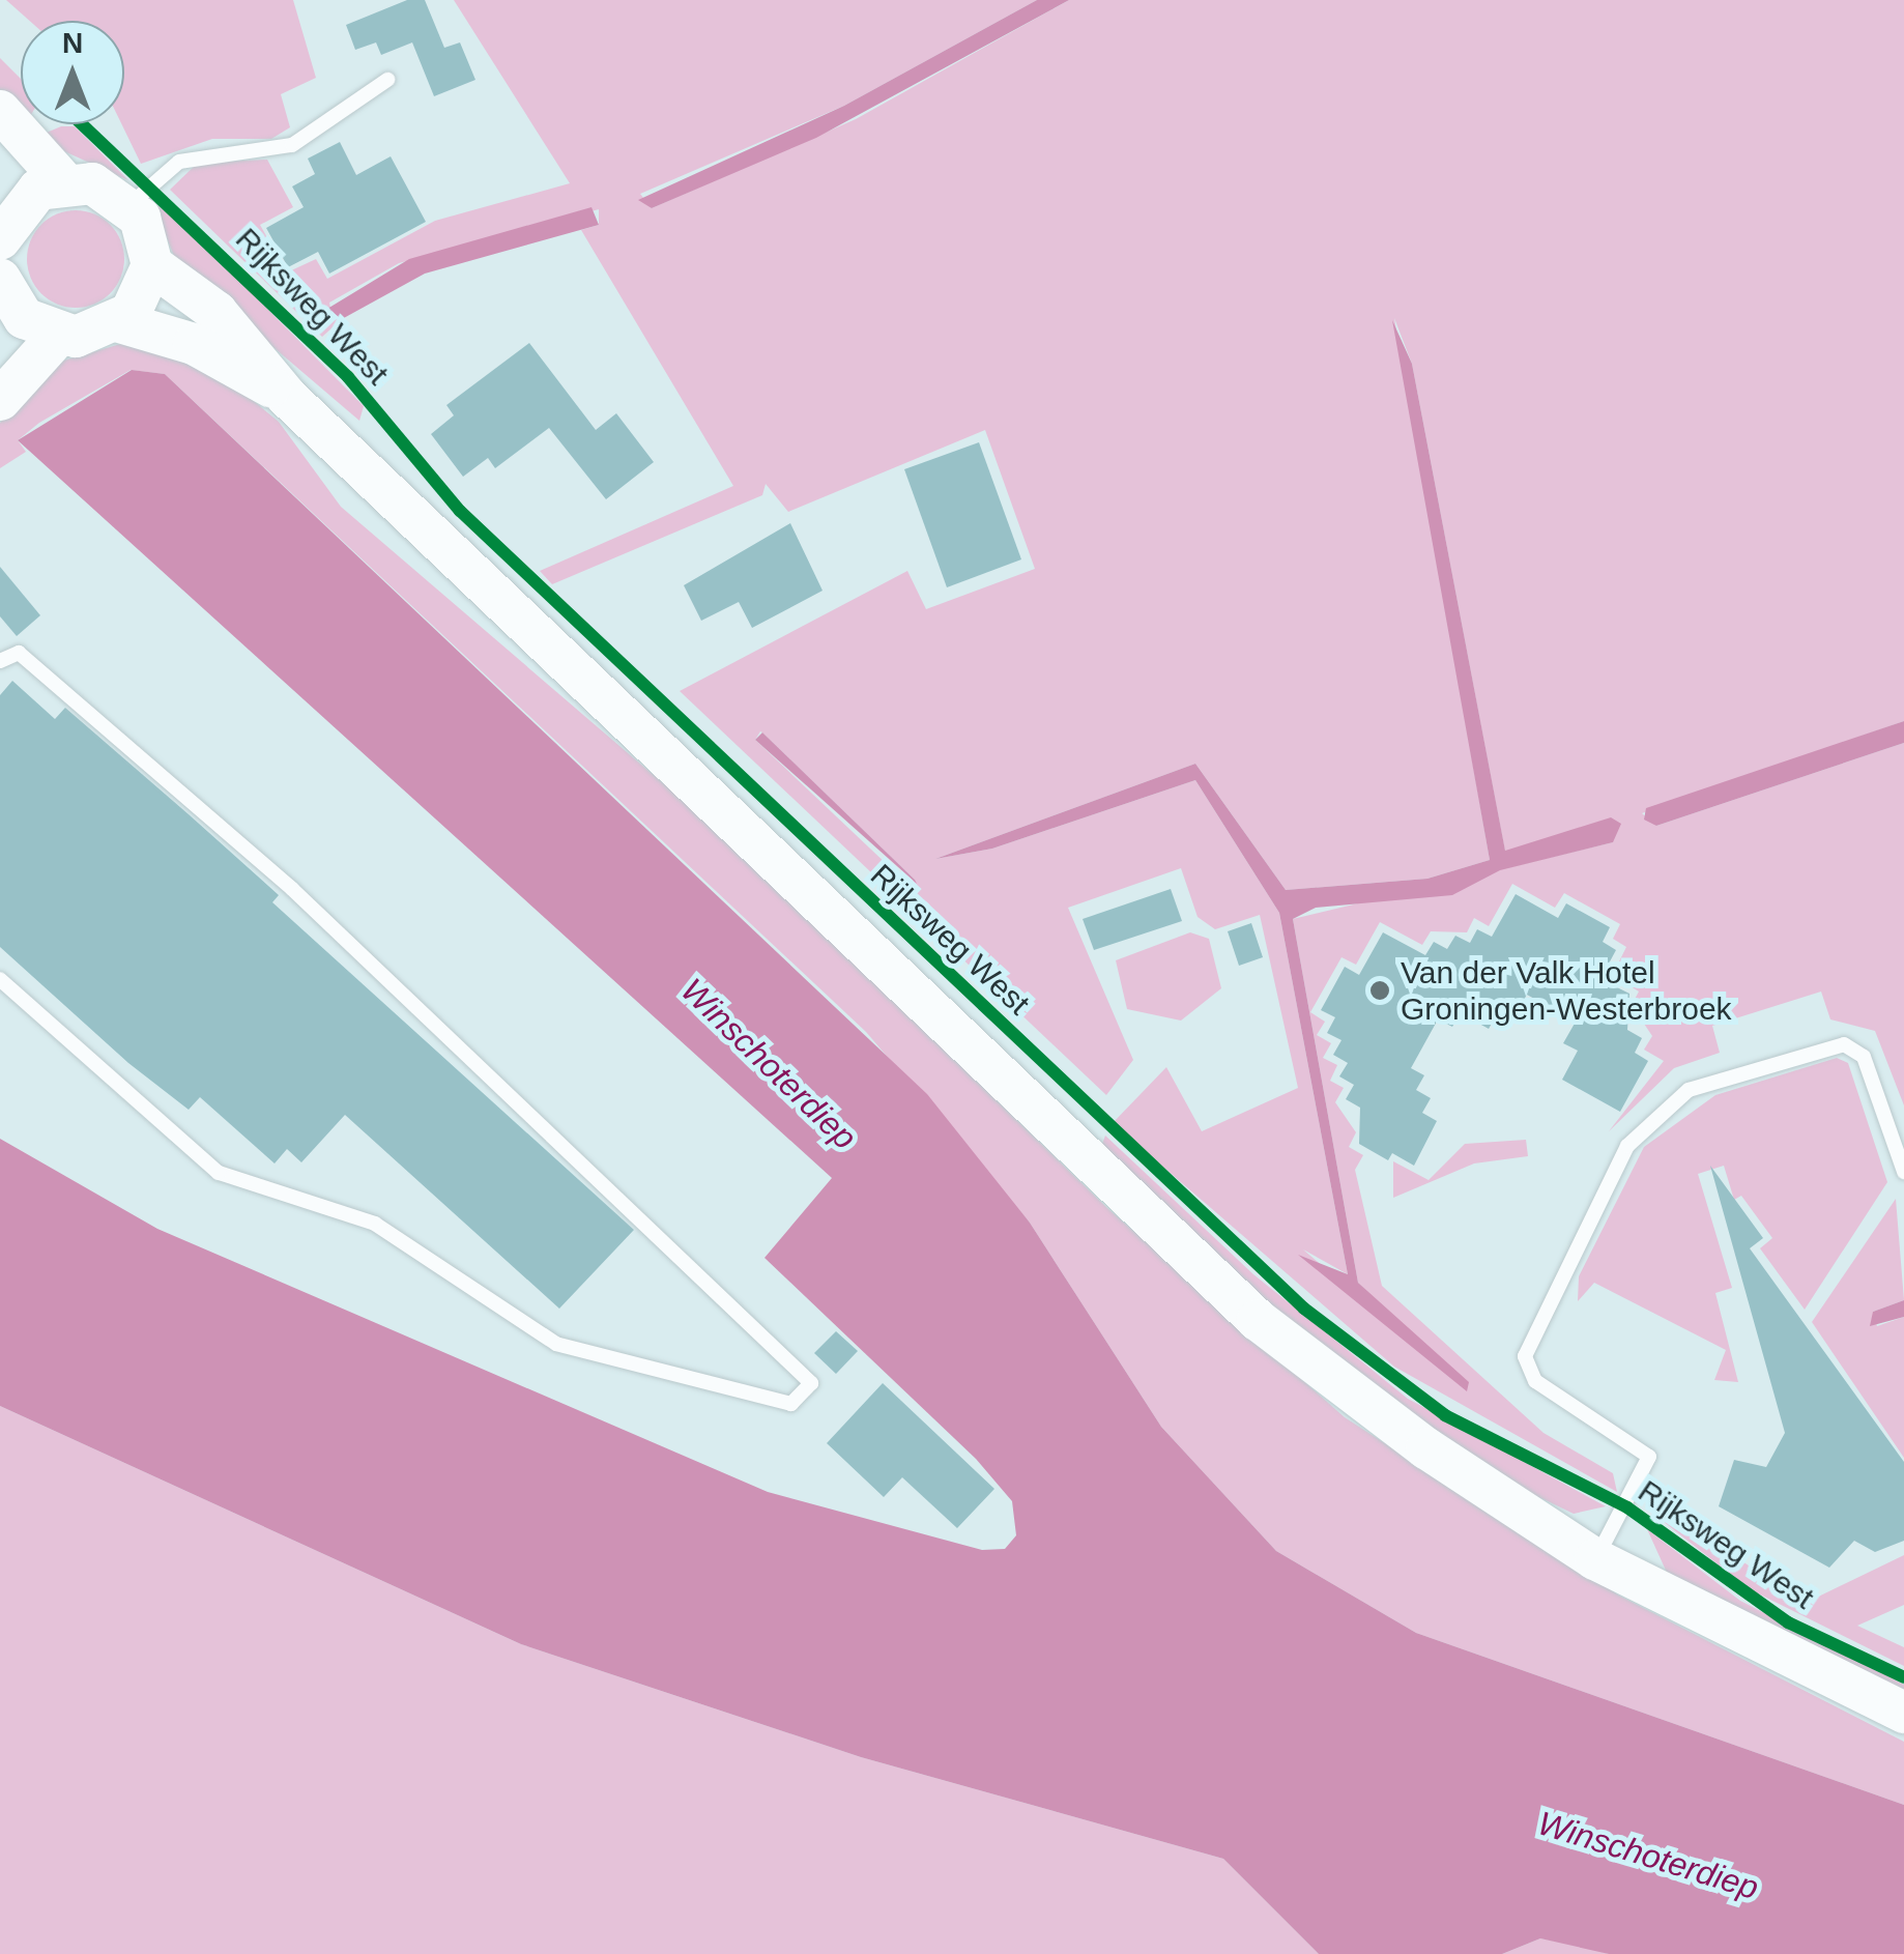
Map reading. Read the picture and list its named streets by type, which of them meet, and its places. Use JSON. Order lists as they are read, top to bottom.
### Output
{
  "streets": {
    "main road": ["Rijksweg West"]
  },
  "water": ["Winschoterdiep"],
  "places": ["Van der Valk Hotel Groningen-Westerbroek"],
  "north": "top"
}
